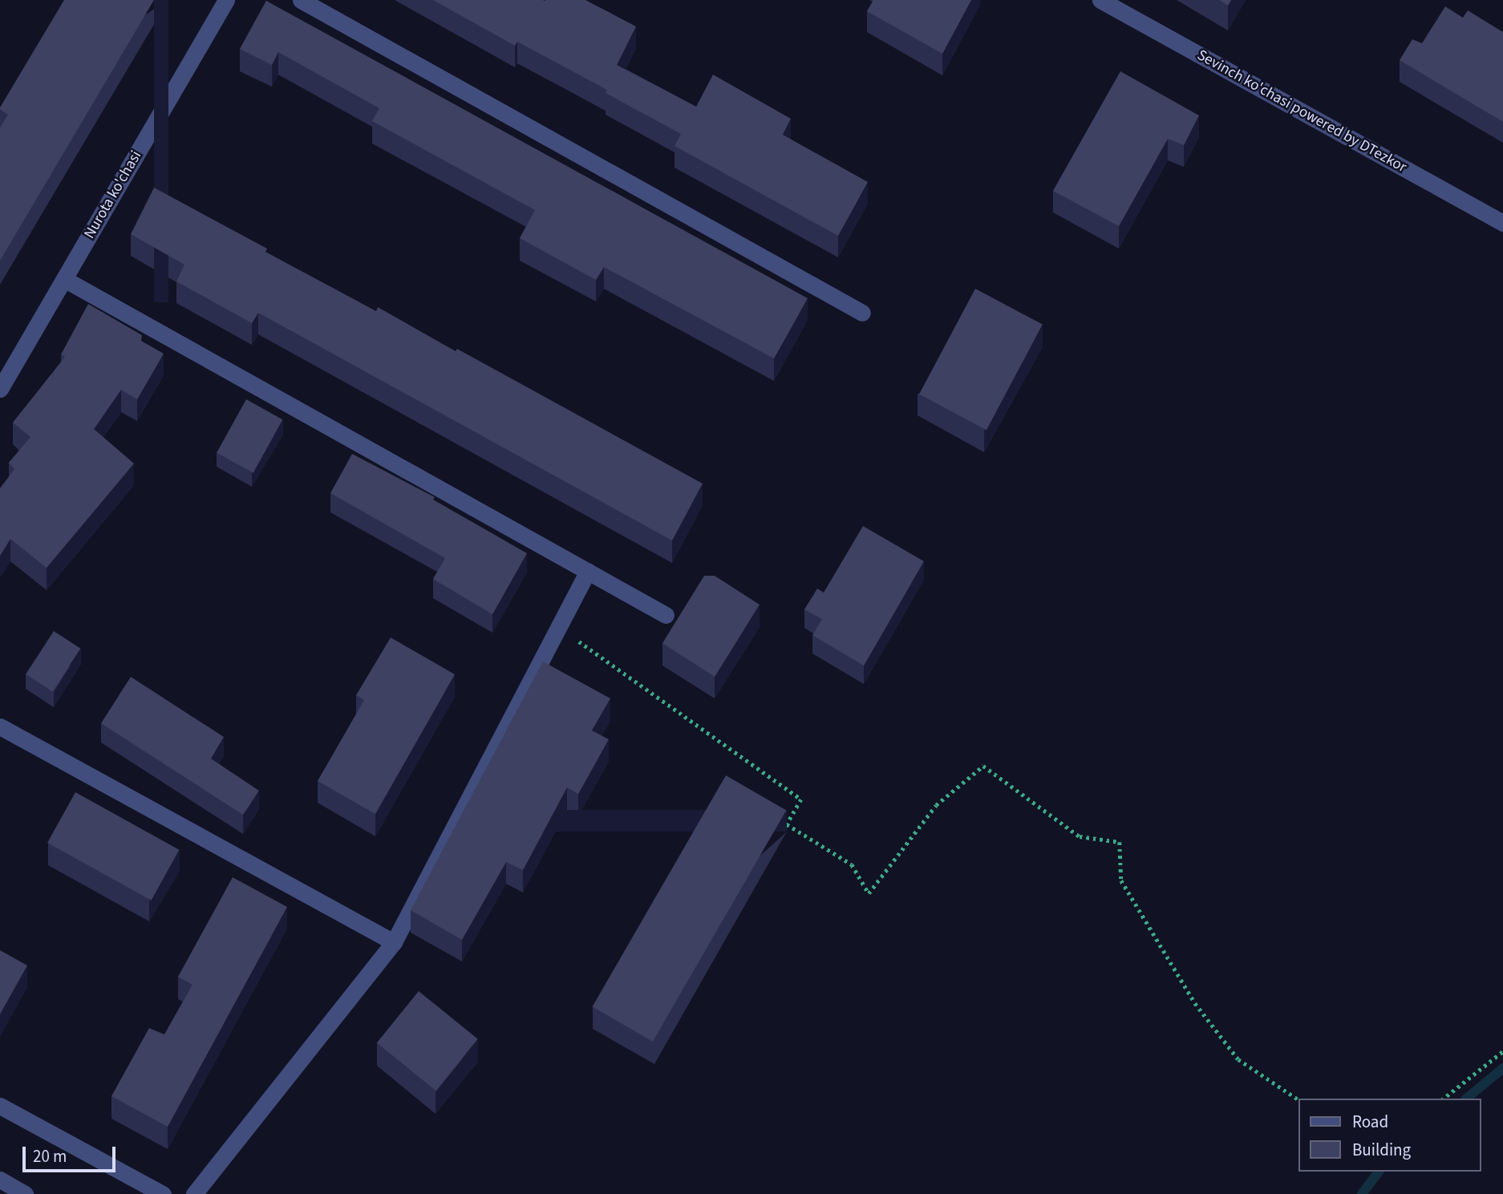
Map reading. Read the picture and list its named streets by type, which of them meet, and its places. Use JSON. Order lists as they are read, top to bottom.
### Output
{
  "streets": {
    "street": ["Sevinch ko'chasi powered by DTezkor", "Nurota ko'chasi"]
  },
  "legend": ["Road", "Building"],
  "scale_bar": "20 m"
}
